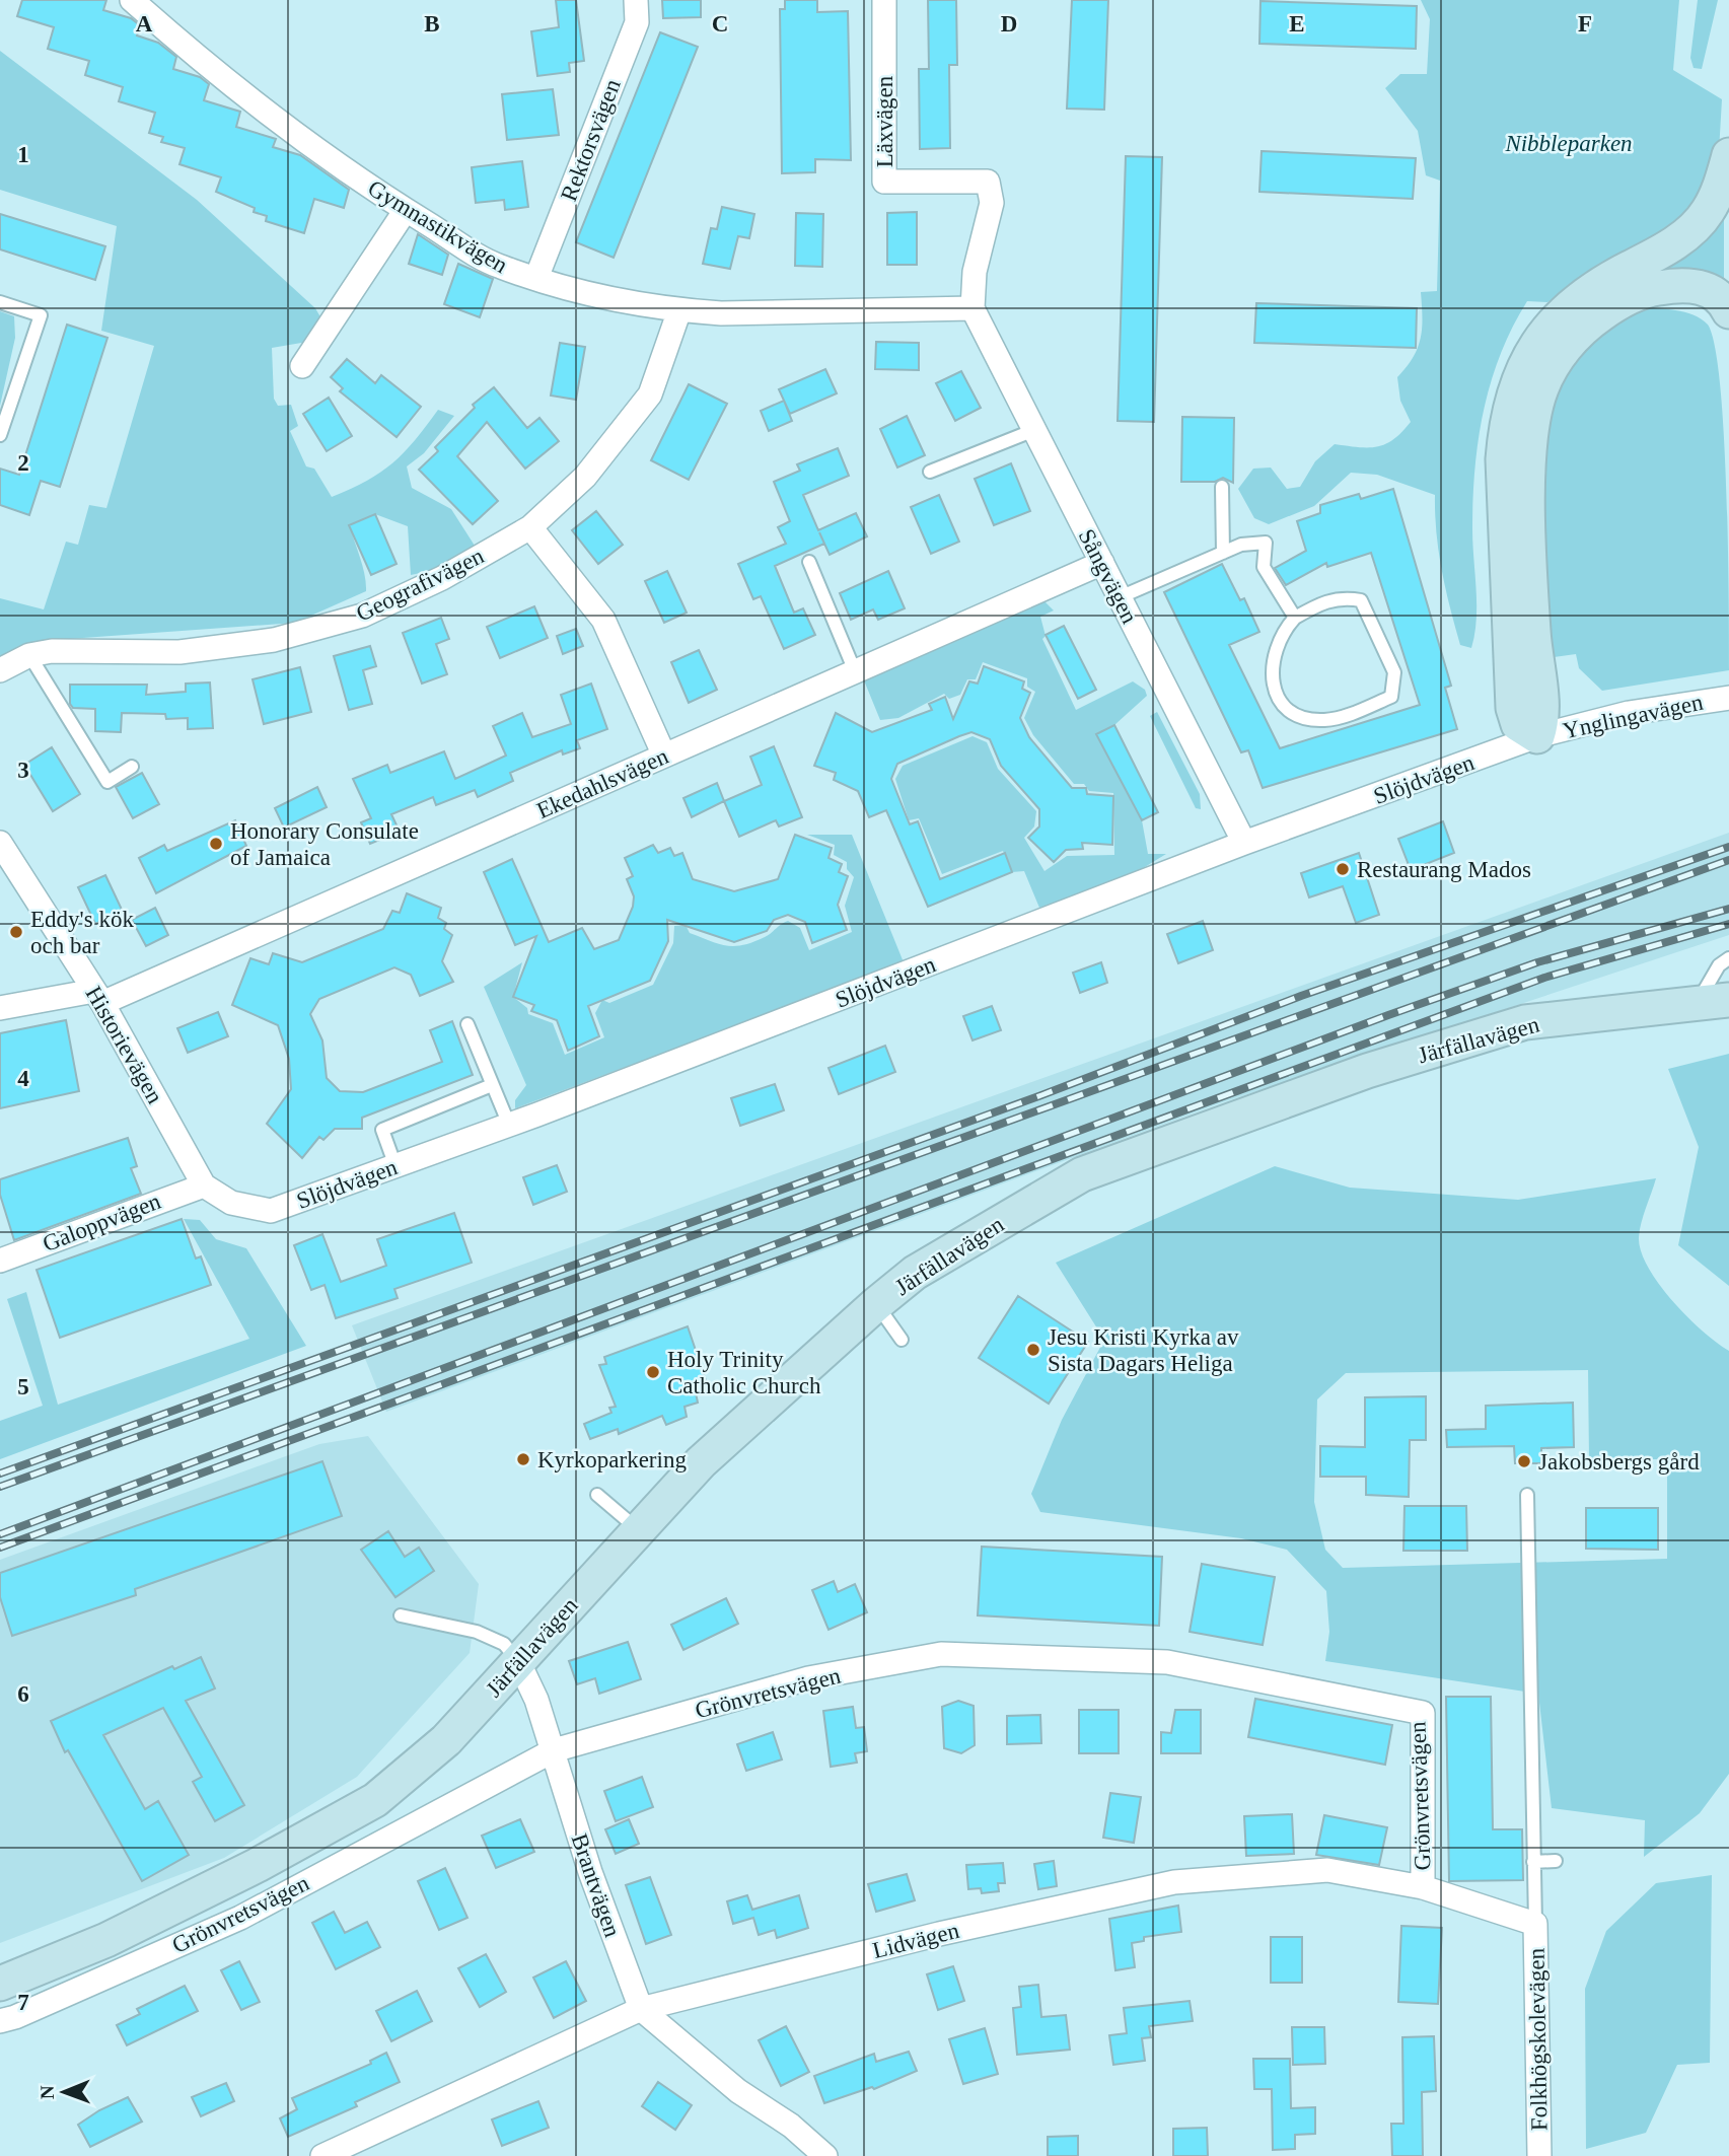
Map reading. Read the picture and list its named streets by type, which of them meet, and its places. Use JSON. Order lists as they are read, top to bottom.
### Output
{
  "streets": {
    "street": [
      "Läxvägen",
      "Rektorsvägen",
      "Gymnastikvägen",
      "Sångvägen",
      "Geografivägen",
      "Ynglingavägen",
      "Slöjdvägen",
      "Ekedahlsvägen",
      "Järfällavägen",
      "Historievägen",
      "Galoppvägen",
      "Grönvretsvägen",
      "Brantvägen",
      "Lidvägen",
      "Folkhögskolevägen"
    ]
  },
  "crossings": [
    ["Läxvägen", "Gymnastikvägen"],
    ["Läxvägen", "Sångvägen"],
    ["Rektorsvägen", "Gymnastikvägen"],
    ["Gymnastikvägen", "Sångvägen"],
    ["Gymnastikvägen", "Geografivägen"],
    ["Sångvägen", "Slöjdvägen"],
    ["Sångvägen", "Ekedahlsvägen"],
    ["Ynglingavägen", "Slöjdvägen"],
    ["Slöjdvägen", "Historievägen"],
    ["Ekedahlsvägen", "Historievägen"],
    ["Järfällavägen", "Brantvägen"],
    ["Historievägen", "Galoppvägen"],
    ["Grönvretsvägen", "Brantvägen"],
    ["Grönvretsvägen", "Lidvägen"],
    ["Brantvägen", "Lidvägen"],
    ["Lidvägen", "Folkhögskolevägen"]
  ],
  "parks": ["Nibbleparken"],
  "places": [
    "Honorary Consulate of Jamaica",
    "Restaurang Mados",
    "Eddy's kök och bar",
    "Jesu Kristi Kyrka av Sista Dagars Heliga",
    "Holy Trinity Catholic Church",
    "Kyrkoparkering",
    "Jakobsbergs gård"
  ],
  "north": "left",
  "grid": {
    "columns": [
      "A",
      "B",
      "C",
      "D",
      "E",
      "F"
    ],
    "rows": [
      "1",
      "2",
      "3",
      "4",
      "5",
      "6",
      "7"
    ]
  }
}
